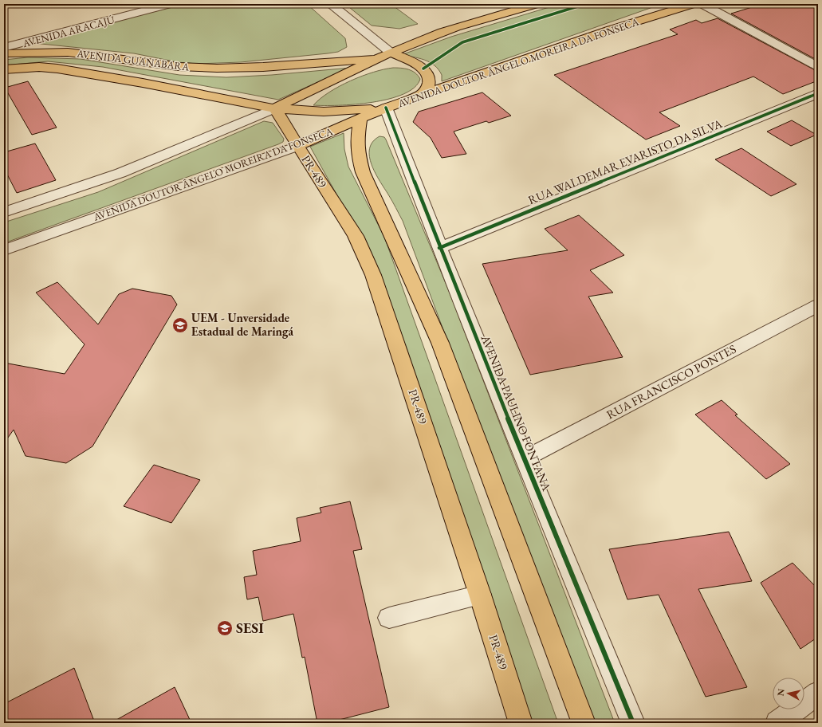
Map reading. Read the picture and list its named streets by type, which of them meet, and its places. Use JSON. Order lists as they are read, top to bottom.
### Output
{
  "streets": {
    "main road": ["AVENIDA GUANABARA", "AVENIDA DOUTOR ÂNGELO MOREIRA DA FONSECA", "PR-489"],
    "street": [
      "AVENIDA ARACAJÚ",
      "RUA WALDEMAR EVARISTO DA SILVA",
      "RUA FRANCISCO PONTES",
      "AVENIDA PAULINO FONTANA"
    ]
  },
  "crossings": [
    ["AVENIDA GUANABARA", "AVENIDA DOUTOR ÂNGELO MOREIRA DA FONSECA"],
    ["AVENIDA GUANABARA", "PR-489"],
    ["AVENIDA GUANABARA", "AVENIDA PAULINO FONTANA"],
    ["AVENIDA DOUTOR ÂNGELO MOREIRA DA FONSECA", "PR-489"],
    ["AVENIDA DOUTOR ÂNGELO MOREIRA DA FONSECA", "AVENIDA PAULINO FONTANA"],
    ["RUA WALDEMAR EVARISTO DA SILVA", "AVENIDA PAULINO FONTANA"],
    ["RUA FRANCISCO PONTES", "AVENIDA PAULINO FONTANA"]
  ],
  "places": {
    "school or university": ["UEM - Unversidade Estadual de Maringá", "SESI"]
  },
  "north": "left"
}
